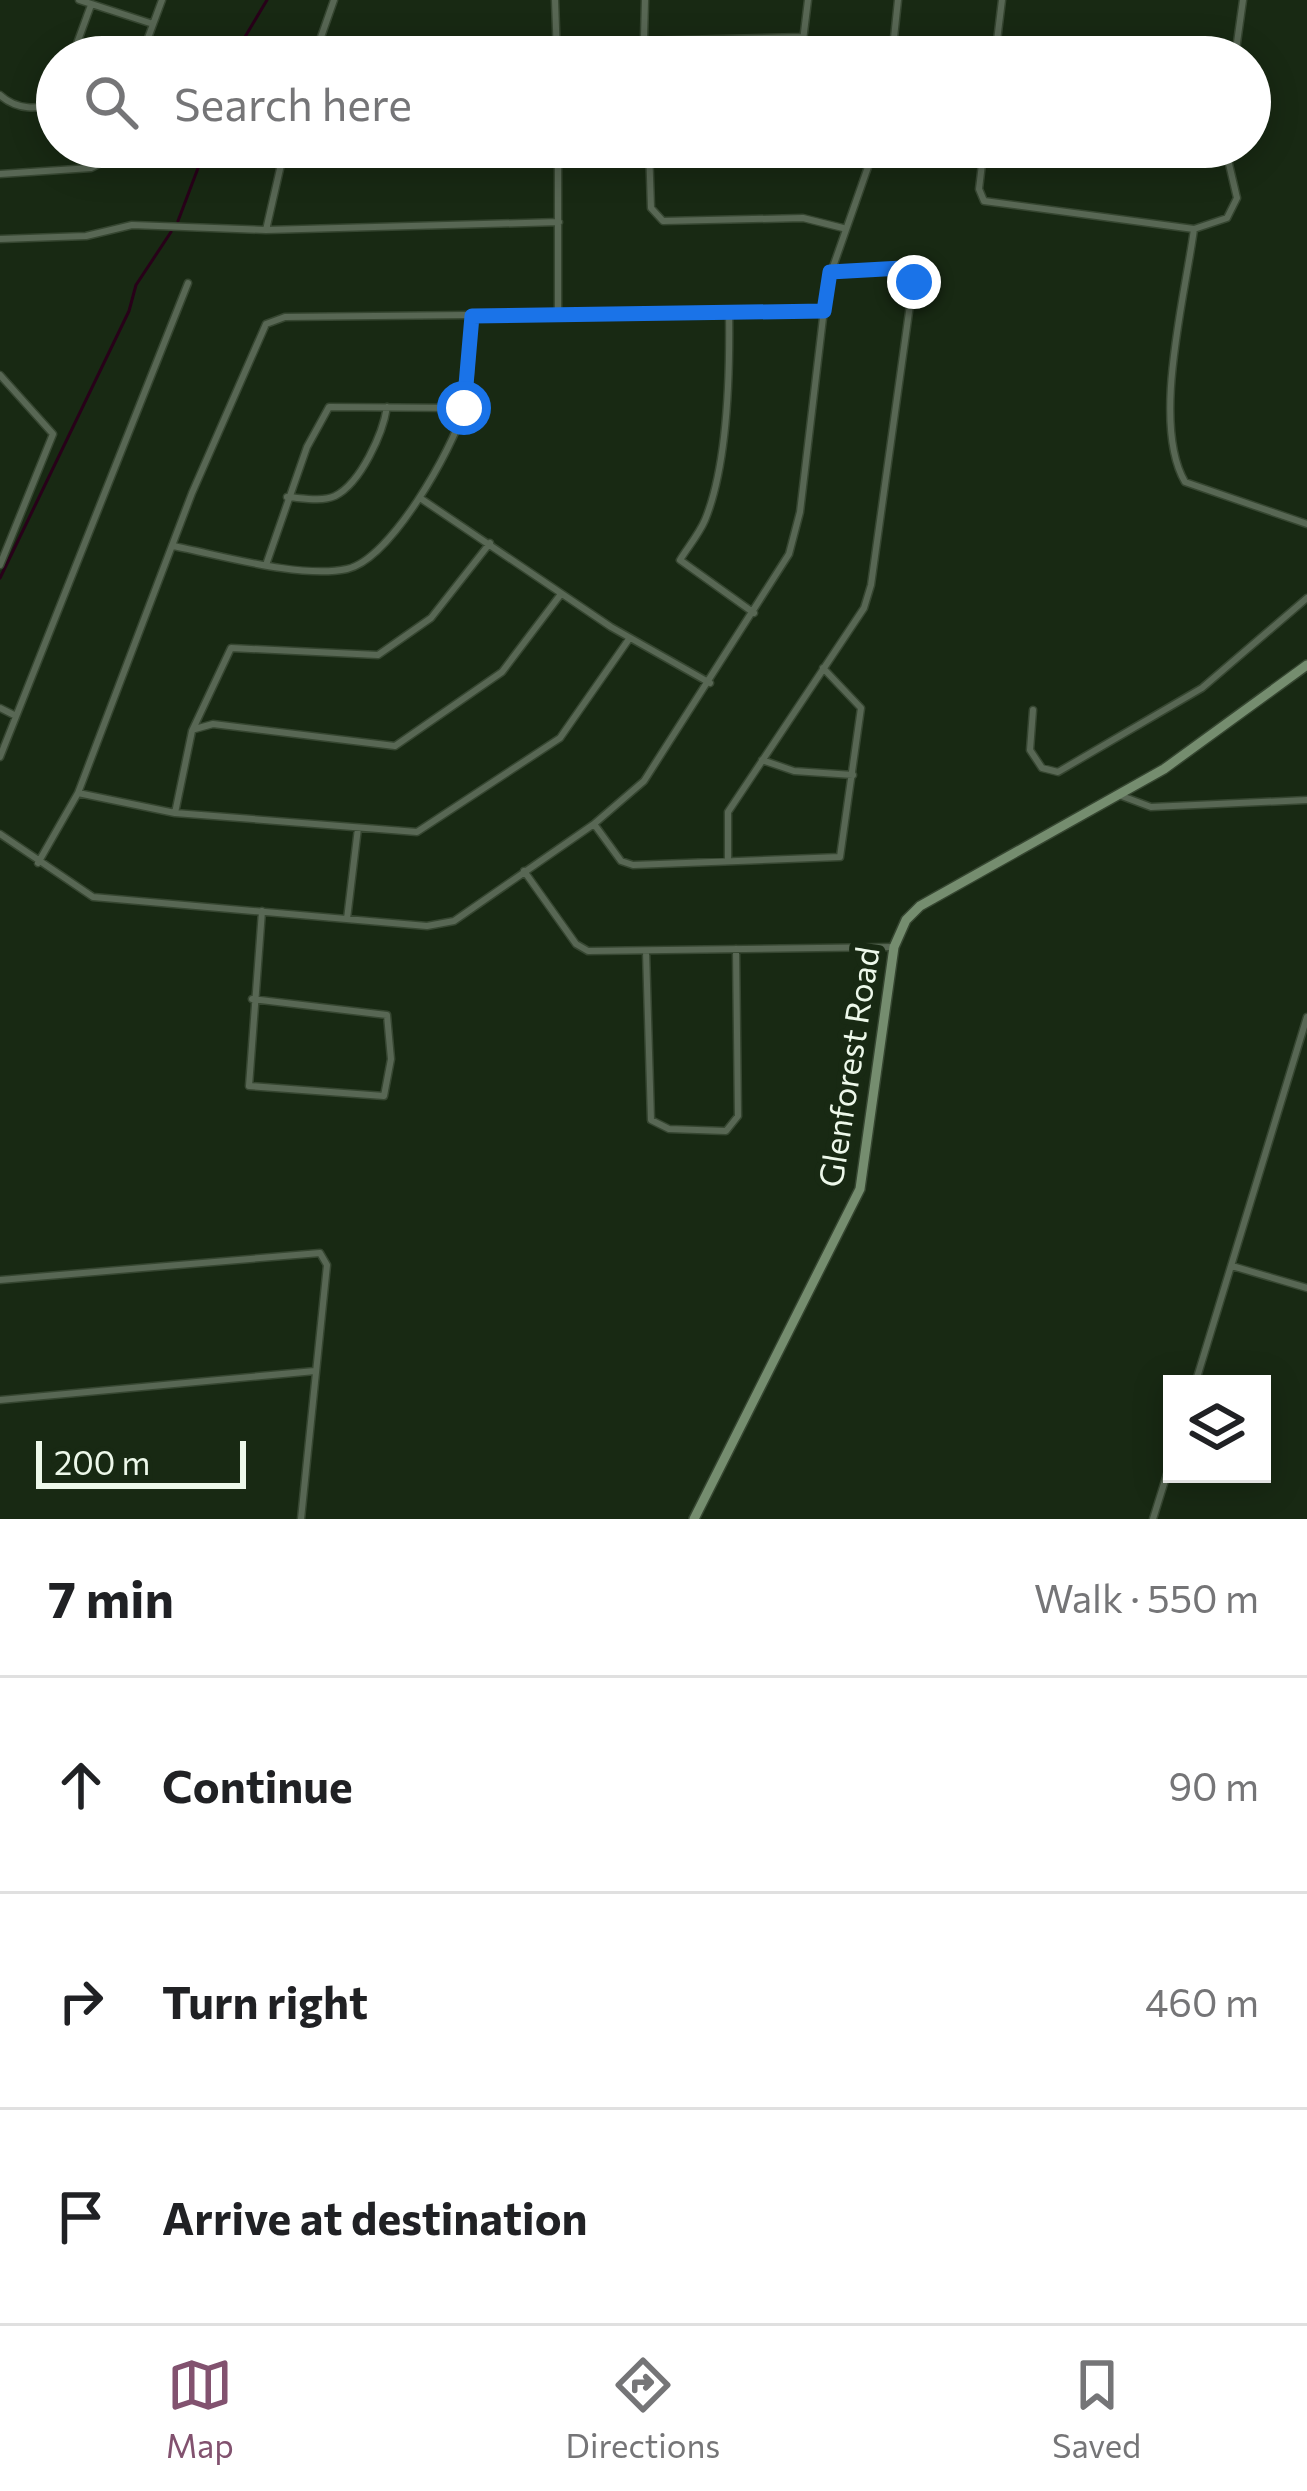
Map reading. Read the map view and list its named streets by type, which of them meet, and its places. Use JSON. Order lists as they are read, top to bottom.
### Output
{
  "streets": {
    "street": ["Glenforest Road"]
  },
  "scale_bar": "200 m",
  "page": {
    "search": "Search here",
    "scale": "200 m",
    "heading": ["7 min", "Walk · 550 m"],
    "list": [
      ["Continue", "90 m"],
      ["Turn right", "460 m"],
      "Arrive at destination"
    ],
    "nav": ["Map", "Directions", "Saved"]
  }
}
